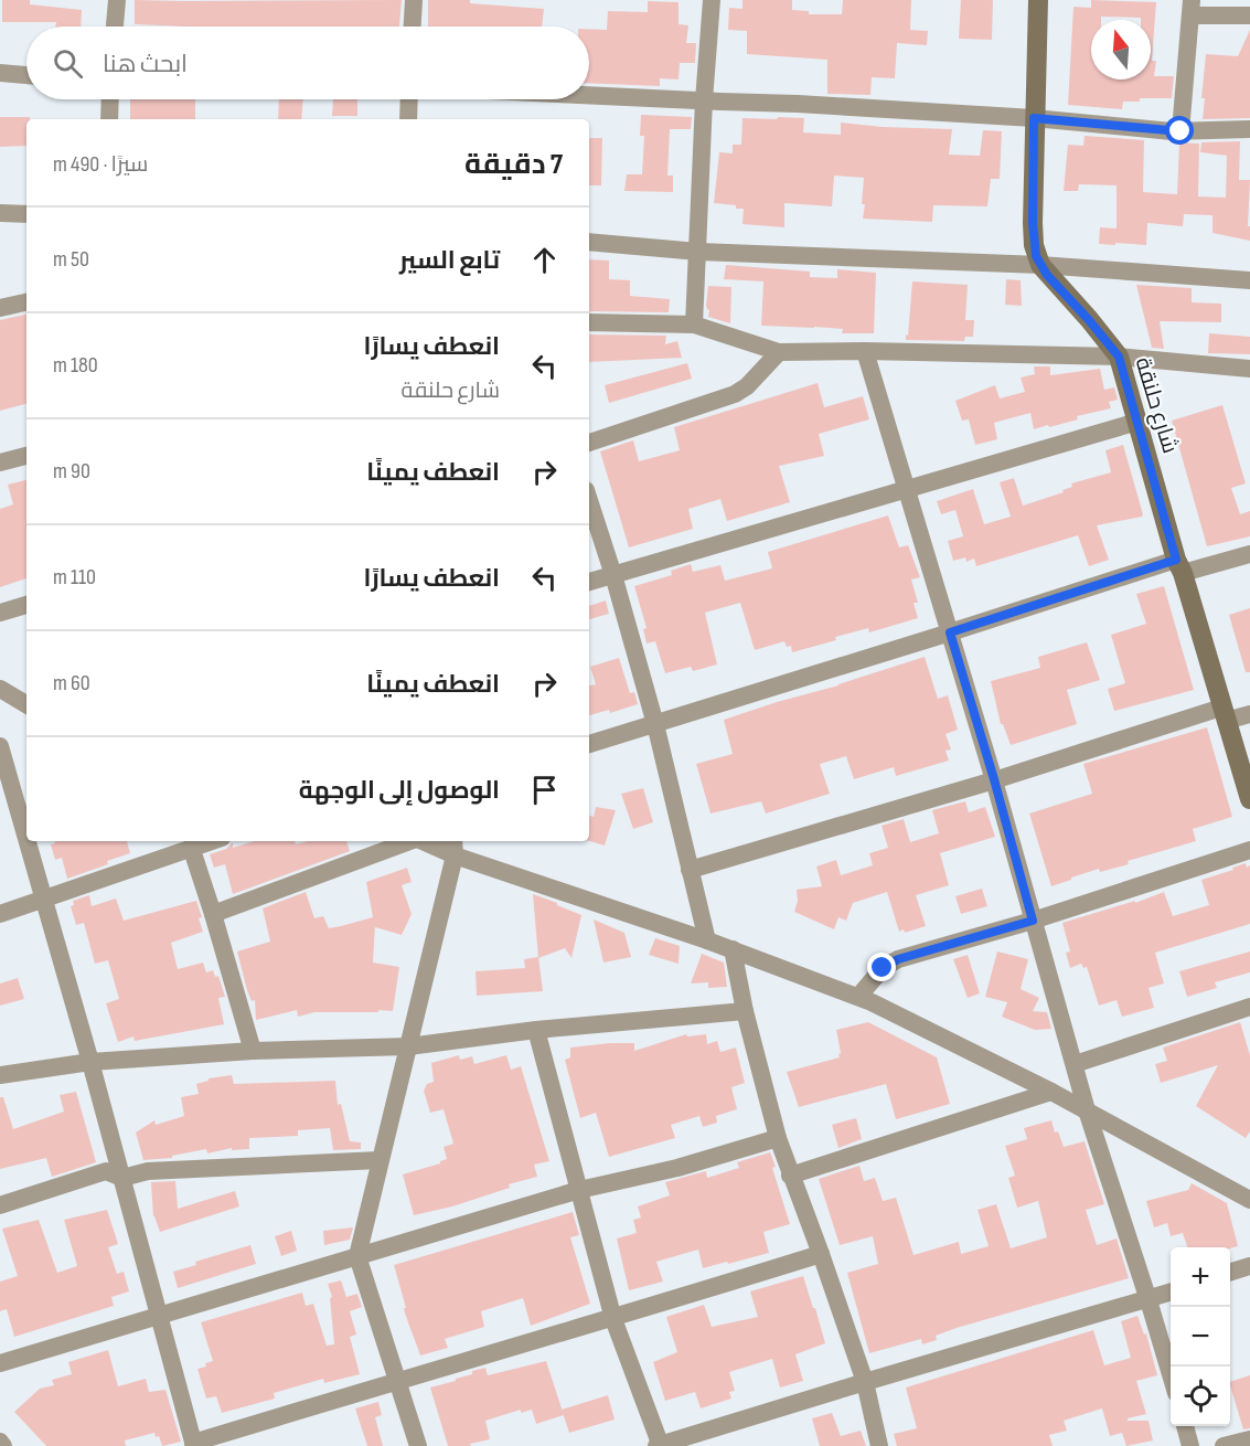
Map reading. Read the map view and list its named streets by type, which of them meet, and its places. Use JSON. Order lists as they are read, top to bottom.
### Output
{
  "streets": {
    "street": ["شارع حلنقة"]
  },
  "north": "top",
  "page": {
    "search": "ابحث هنا",
    "heading": ["7 دقيقة", "سيرًا · 490 m"],
    "list": [
      ["تابع السير", "50 m"],
      ["انعطف يسارًا", "شارع حلنقة", "180 m"],
      ["انعطف يمينًا", "90 m"],
      ["انعطف يسارًا", "110 m"],
      ["انعطف يمينًا", "60 m"],
      "الوصول إلى الوجهة"
    ],
    "map_buttons": ["+", "−"]
  }
}
